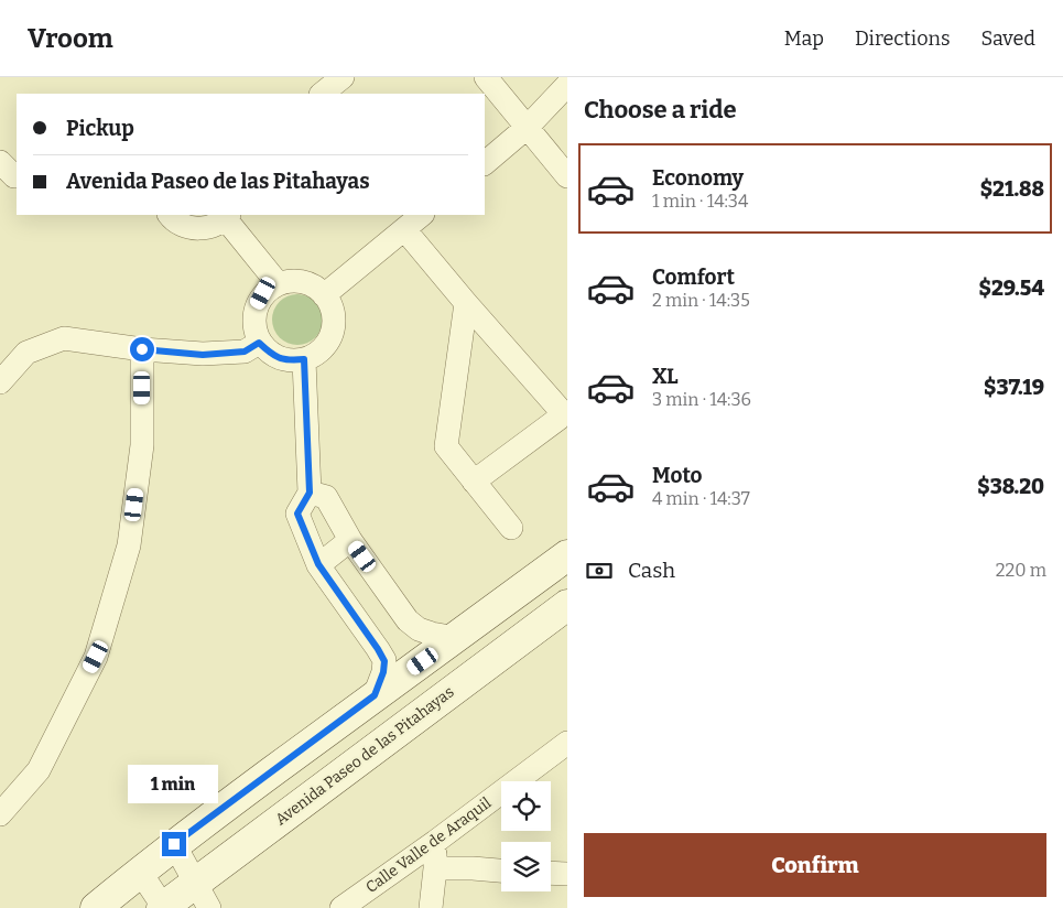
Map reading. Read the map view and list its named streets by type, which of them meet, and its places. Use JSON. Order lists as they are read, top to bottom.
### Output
{
  "streets": {
    "street": ["Avenida Paseo de las Pitahayas", "Calle Valle de Araquil"]
  },
  "page": {
    "header": "Vroom",
    "nav": ["Map", "Directions", "Saved"],
    "heading": "Choose a ride",
    "banner": ["Pickup", "Avenida Paseo de las Pitahayas"],
    "list": [
      {
        "name": "Economy",
        "note": "1 min · 14:34",
        "value": "$21.88"
      },
      {
        "name": "Comfort",
        "note": "2 min · 14:35",
        "value": "$29.54"
      },
      {
        "name": "XL",
        "note": "3 min · 14:36",
        "value": "$37.19"
      },
      {
        "name": "Moto",
        "note": "4 min · 14:37",
        "value": "$38.20"
      }
    ],
    "pay": ["Cash", "220 m"],
    "bubble": "1 min",
    "buttons": "Confirm"
  }
}
